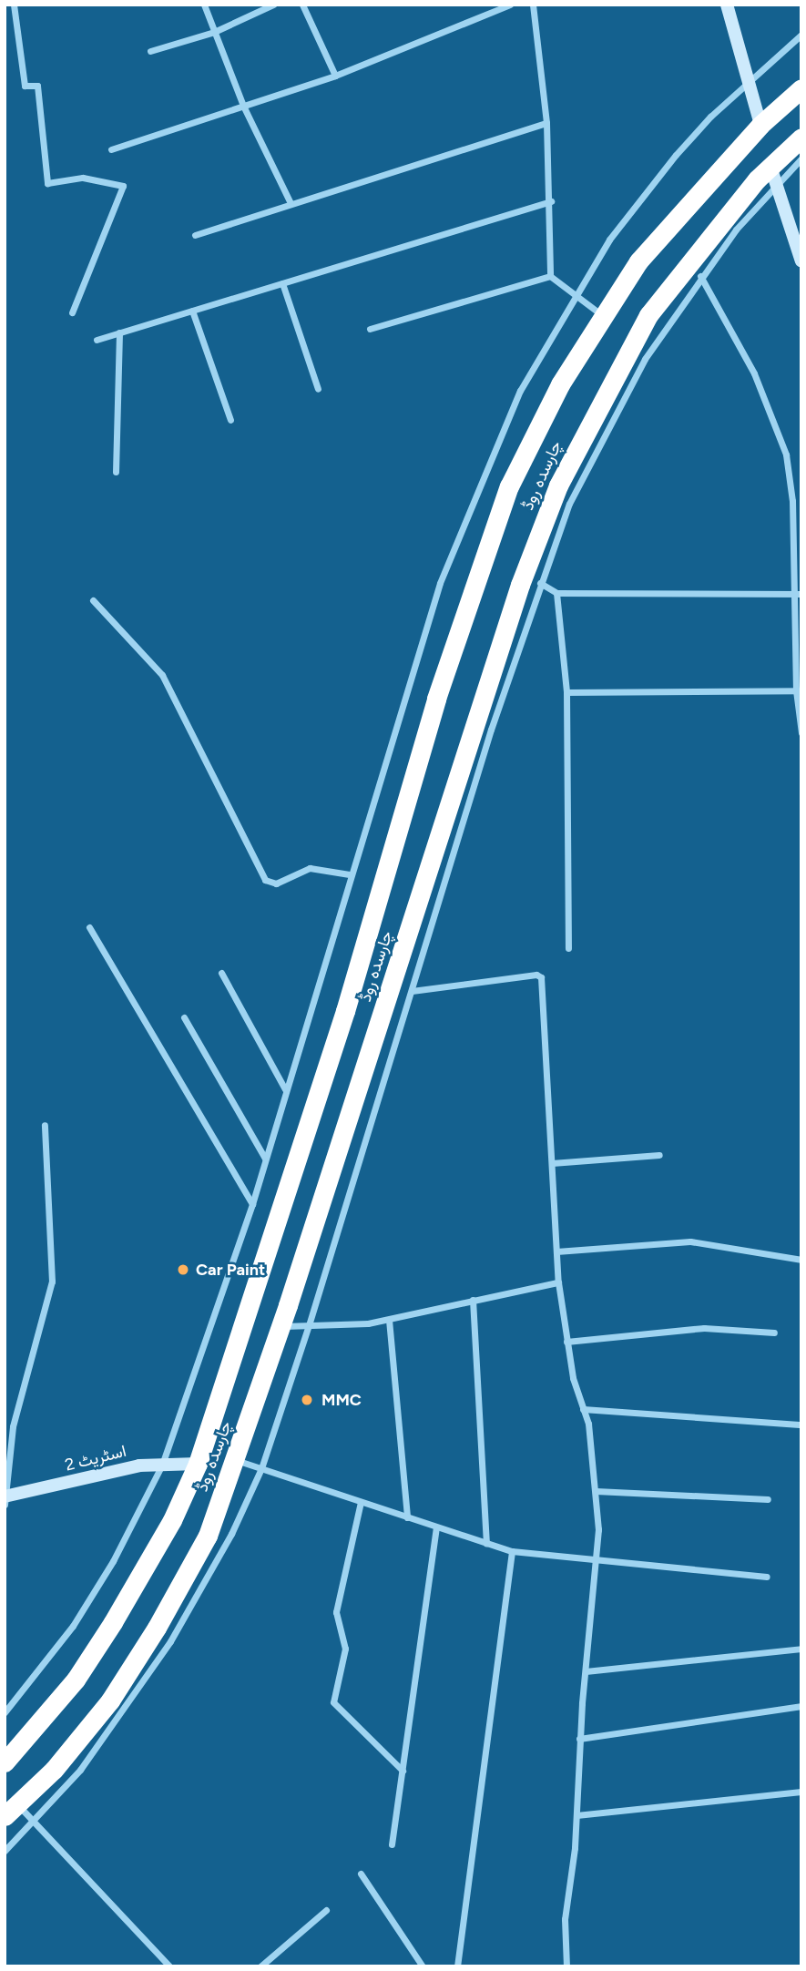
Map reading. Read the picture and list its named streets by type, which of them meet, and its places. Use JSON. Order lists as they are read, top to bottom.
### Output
{
  "streets": {
    "highway": ["چارسدہ روڈ"],
    "street": ["اسٹریٹ 2"]
  },
  "crossings": [
    ["چارسدہ روڈ", "اسٹریٹ 2"]
  ],
  "places": ["Car Paint", "MMC"]
}
